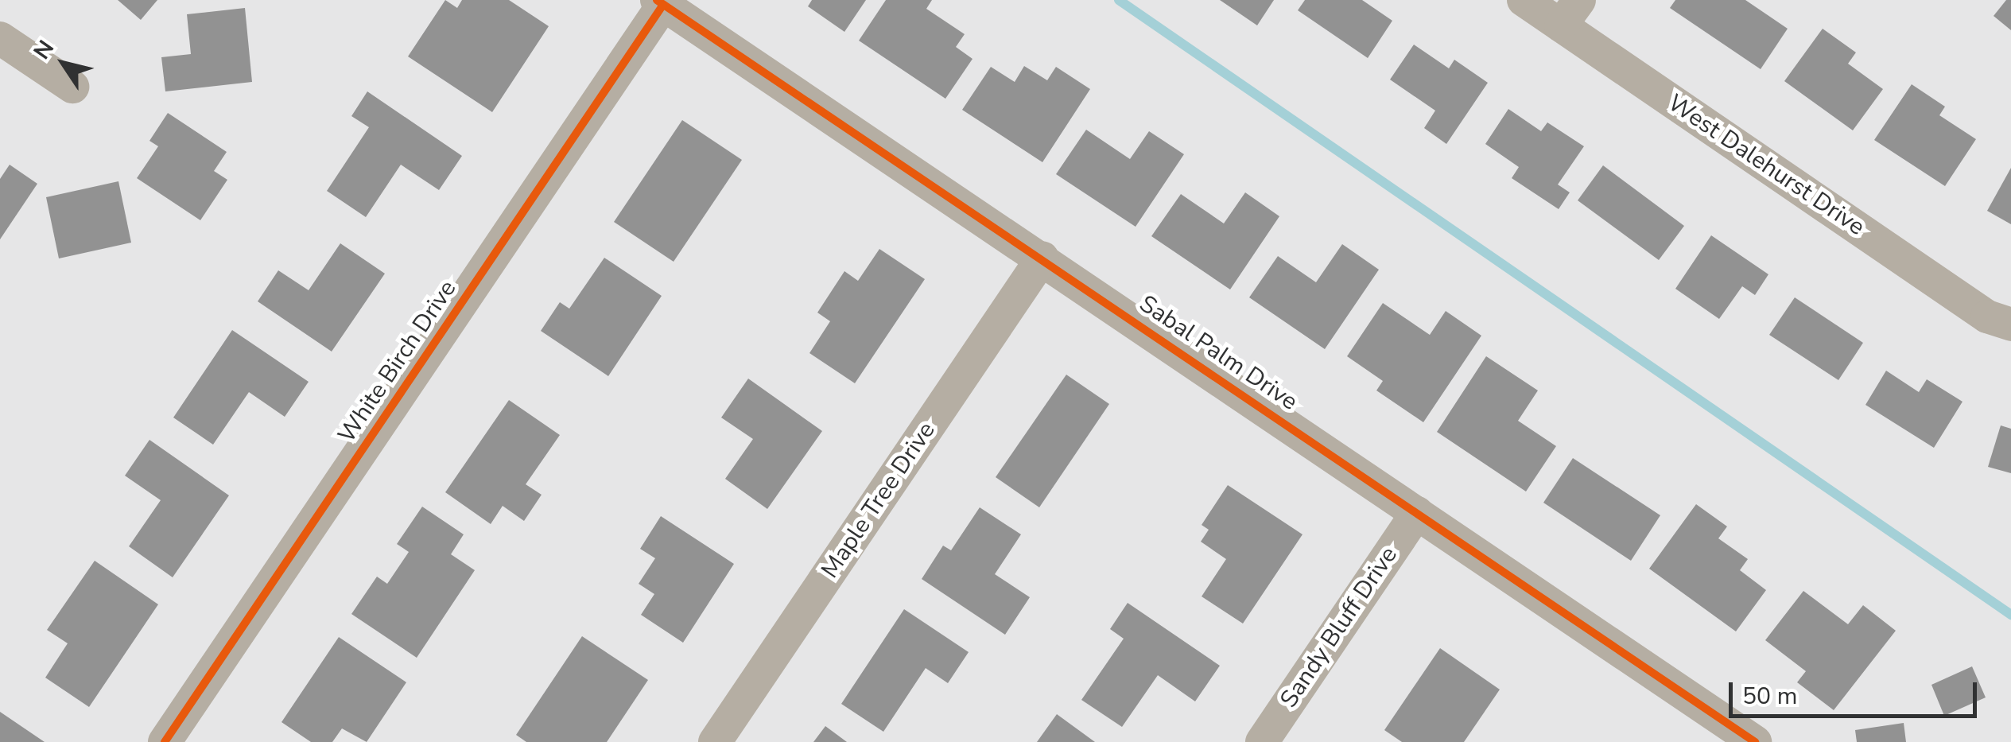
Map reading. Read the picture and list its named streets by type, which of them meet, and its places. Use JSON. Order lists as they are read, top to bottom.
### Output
{
  "streets": {
    "street": [
      "West Dalehurst Drive",
      "Sabal Palm Drive",
      "White Birch Drive",
      "Maple Tree Drive",
      "Sandy Bluff Drive"
    ]
  },
  "crossings": [
    ["Sabal Palm Drive", "White Birch Drive"],
    ["Sabal Palm Drive", "Maple Tree Drive"],
    ["Sabal Palm Drive", "Sandy Bluff Drive"]
  ],
  "scale_bar": "50 m",
  "north": "top left"
}
